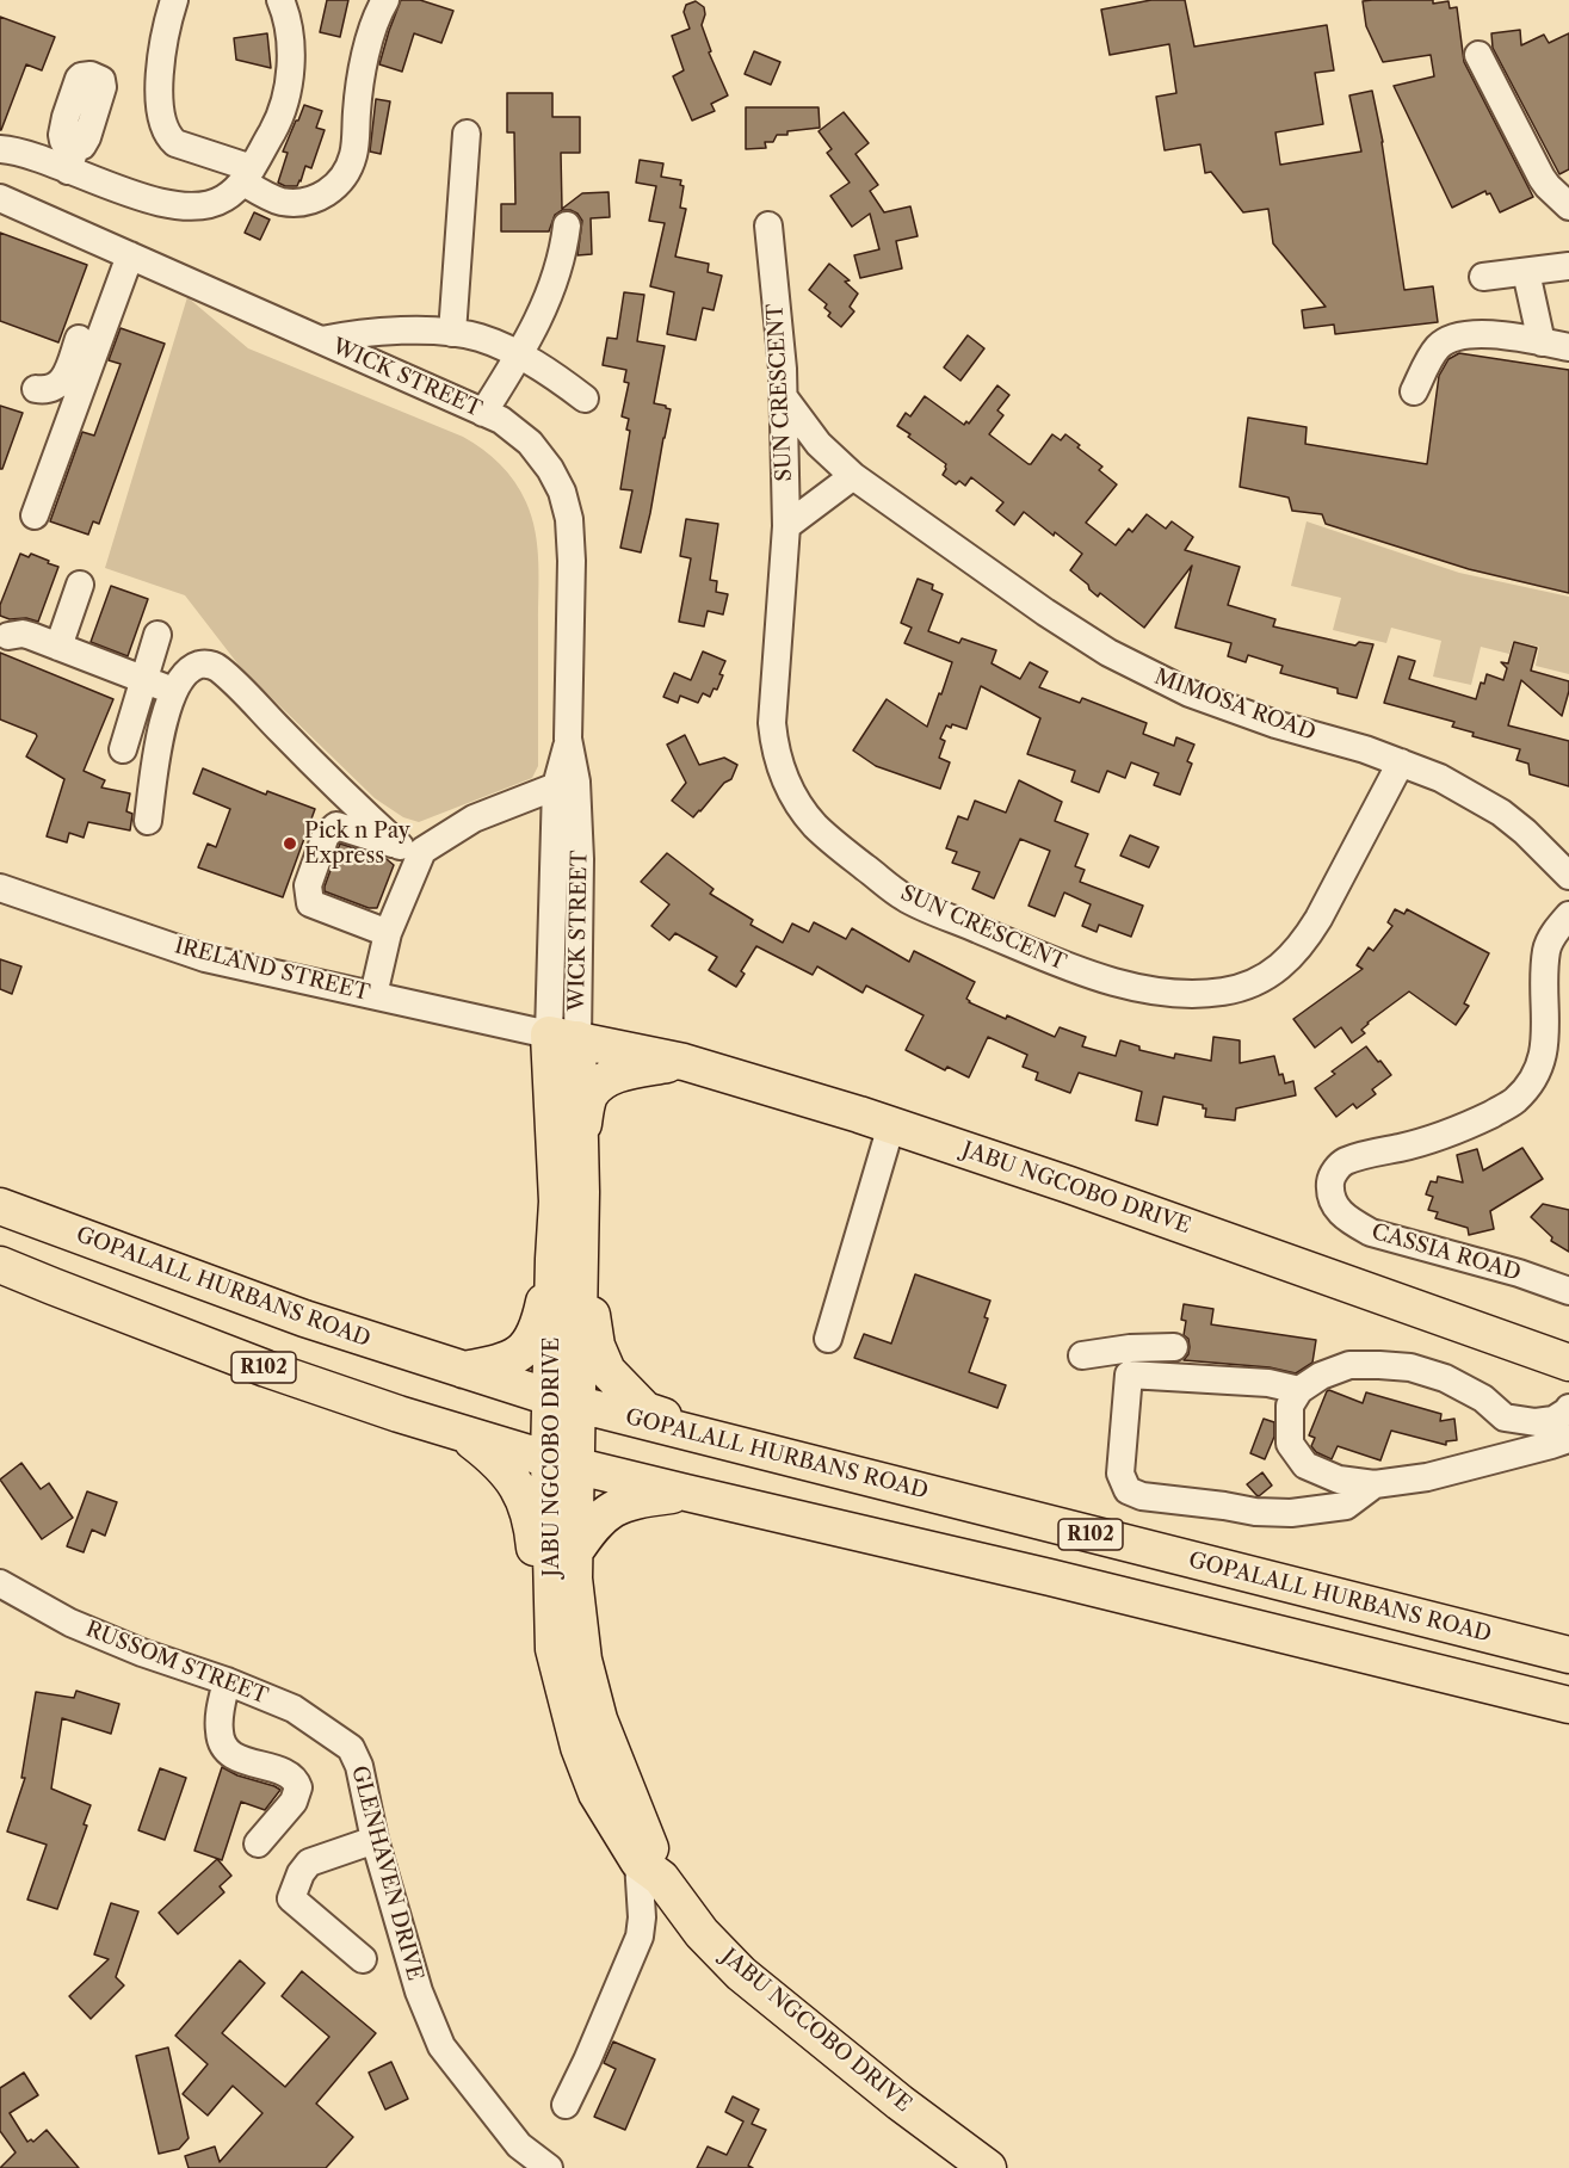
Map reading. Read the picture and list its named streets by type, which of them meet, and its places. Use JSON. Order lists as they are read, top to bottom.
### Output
{
  "streets": {
    "main road": ["JABU NGCOBO DRIVE", "GOPALALL HURBANS ROAD", "R102"],
    "street": [
      "WICK STREET",
      "SUN CRESCENT",
      "MIMOSA ROAD",
      "IRELAND STREET",
      "CASSIA ROAD",
      "RUSSOM STREET",
      "GLENHAVEN DRIVE"
    ]
  },
  "crossings": [
    ["WICK STREET", "IRELAND STREET"],
    ["WICK STREET", "JABU NGCOBO DRIVE"],
    ["SUN CRESCENT", "MIMOSA ROAD"],
    ["IRELAND STREET", "JABU NGCOBO DRIVE"],
    ["JABU NGCOBO DRIVE", "GOPALALL HURBANS ROAD"],
    ["JABU NGCOBO DRIVE", "R102"],
    ["RUSSOM STREET", "GLENHAVEN DRIVE"]
  ],
  "places": ["Pick n Pay Express"]
}
